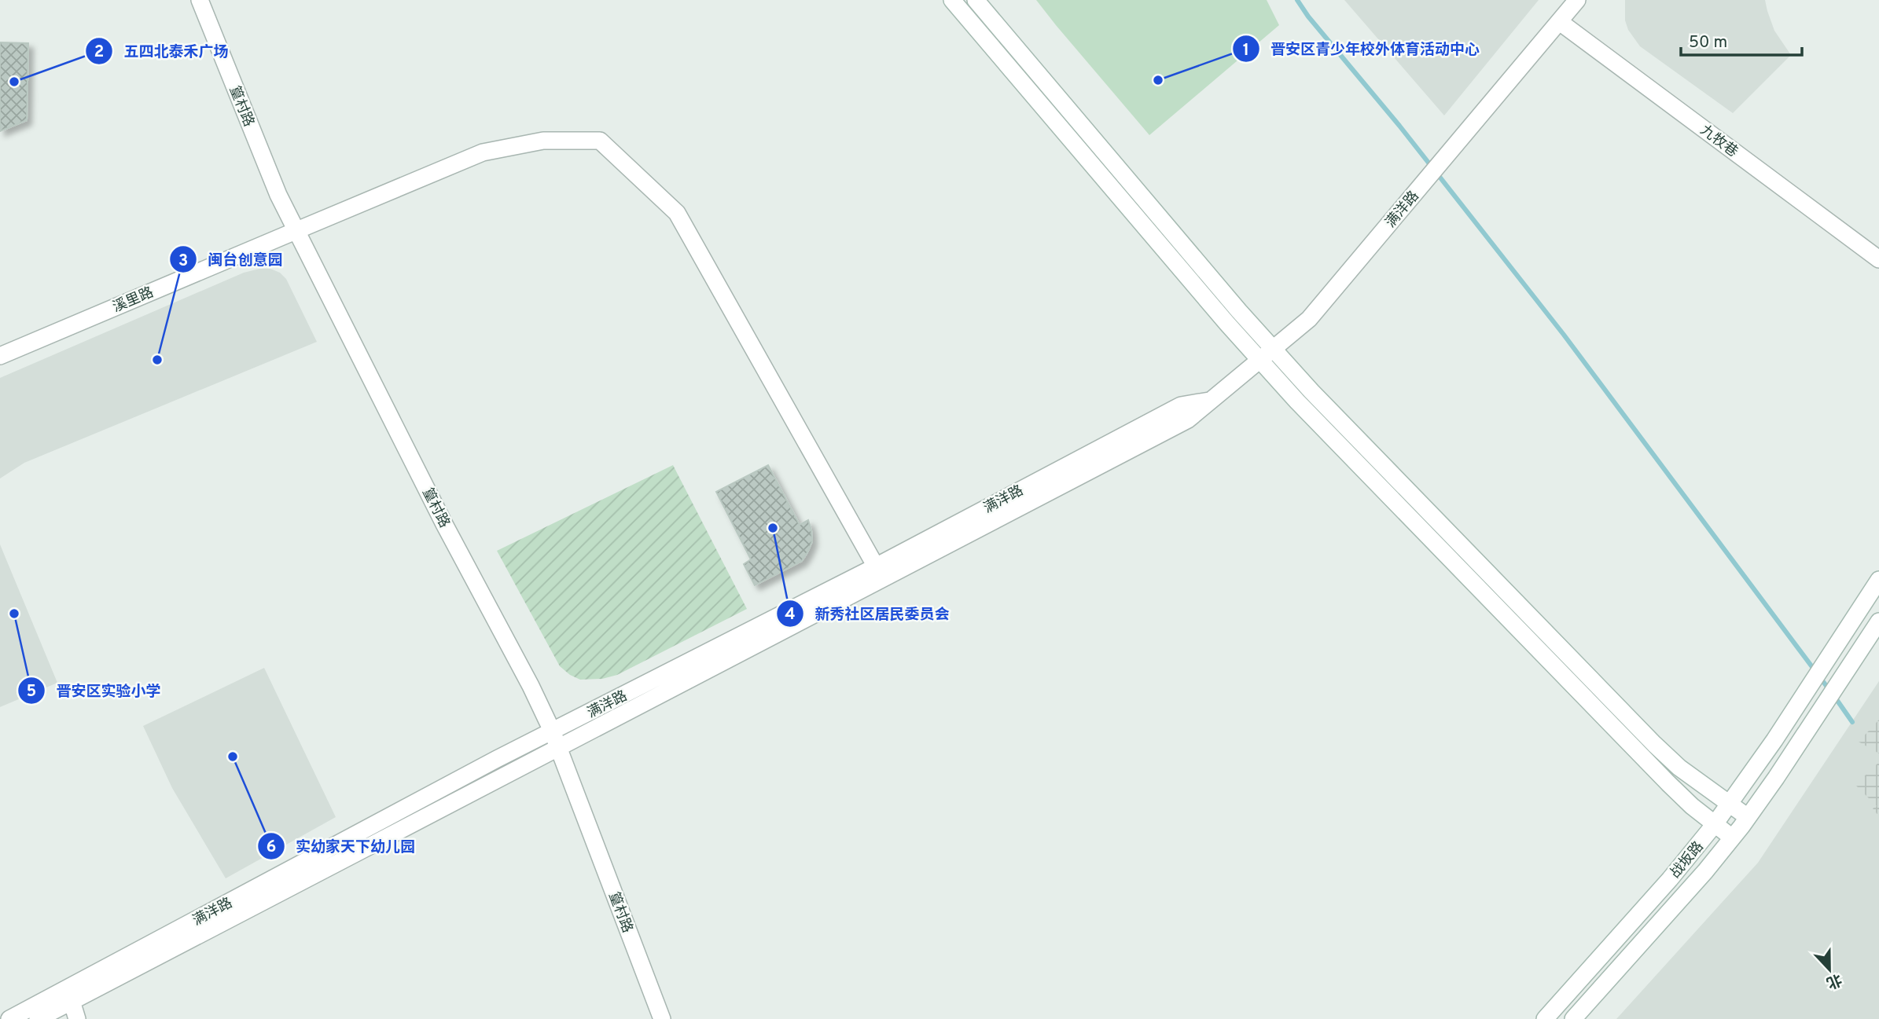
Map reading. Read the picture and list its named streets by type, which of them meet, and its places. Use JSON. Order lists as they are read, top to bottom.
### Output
{
  "streets": {
    "street": [
      "篁村路",
      "九牧巷",
      "满洋路",
      "溪里路",
      "战坂路"
    ]
  },
  "crossings": [
    ["篁村路", "满洋路"],
    ["篁村路", "溪里路"],
    ["九牧巷", "满洋路"],
    ["满洋路", "溪里路"]
  ],
  "places": [
    "晋安区青少年校外体育活动中心",
    "五四北泰禾广场",
    "闽台创意园",
    "新秀社区居民委员会",
    "晋安区实验小学",
    "实幼家天下幼儿园"
  ],
  "scale_bar": "50 m",
  "north": "bottom"
}
